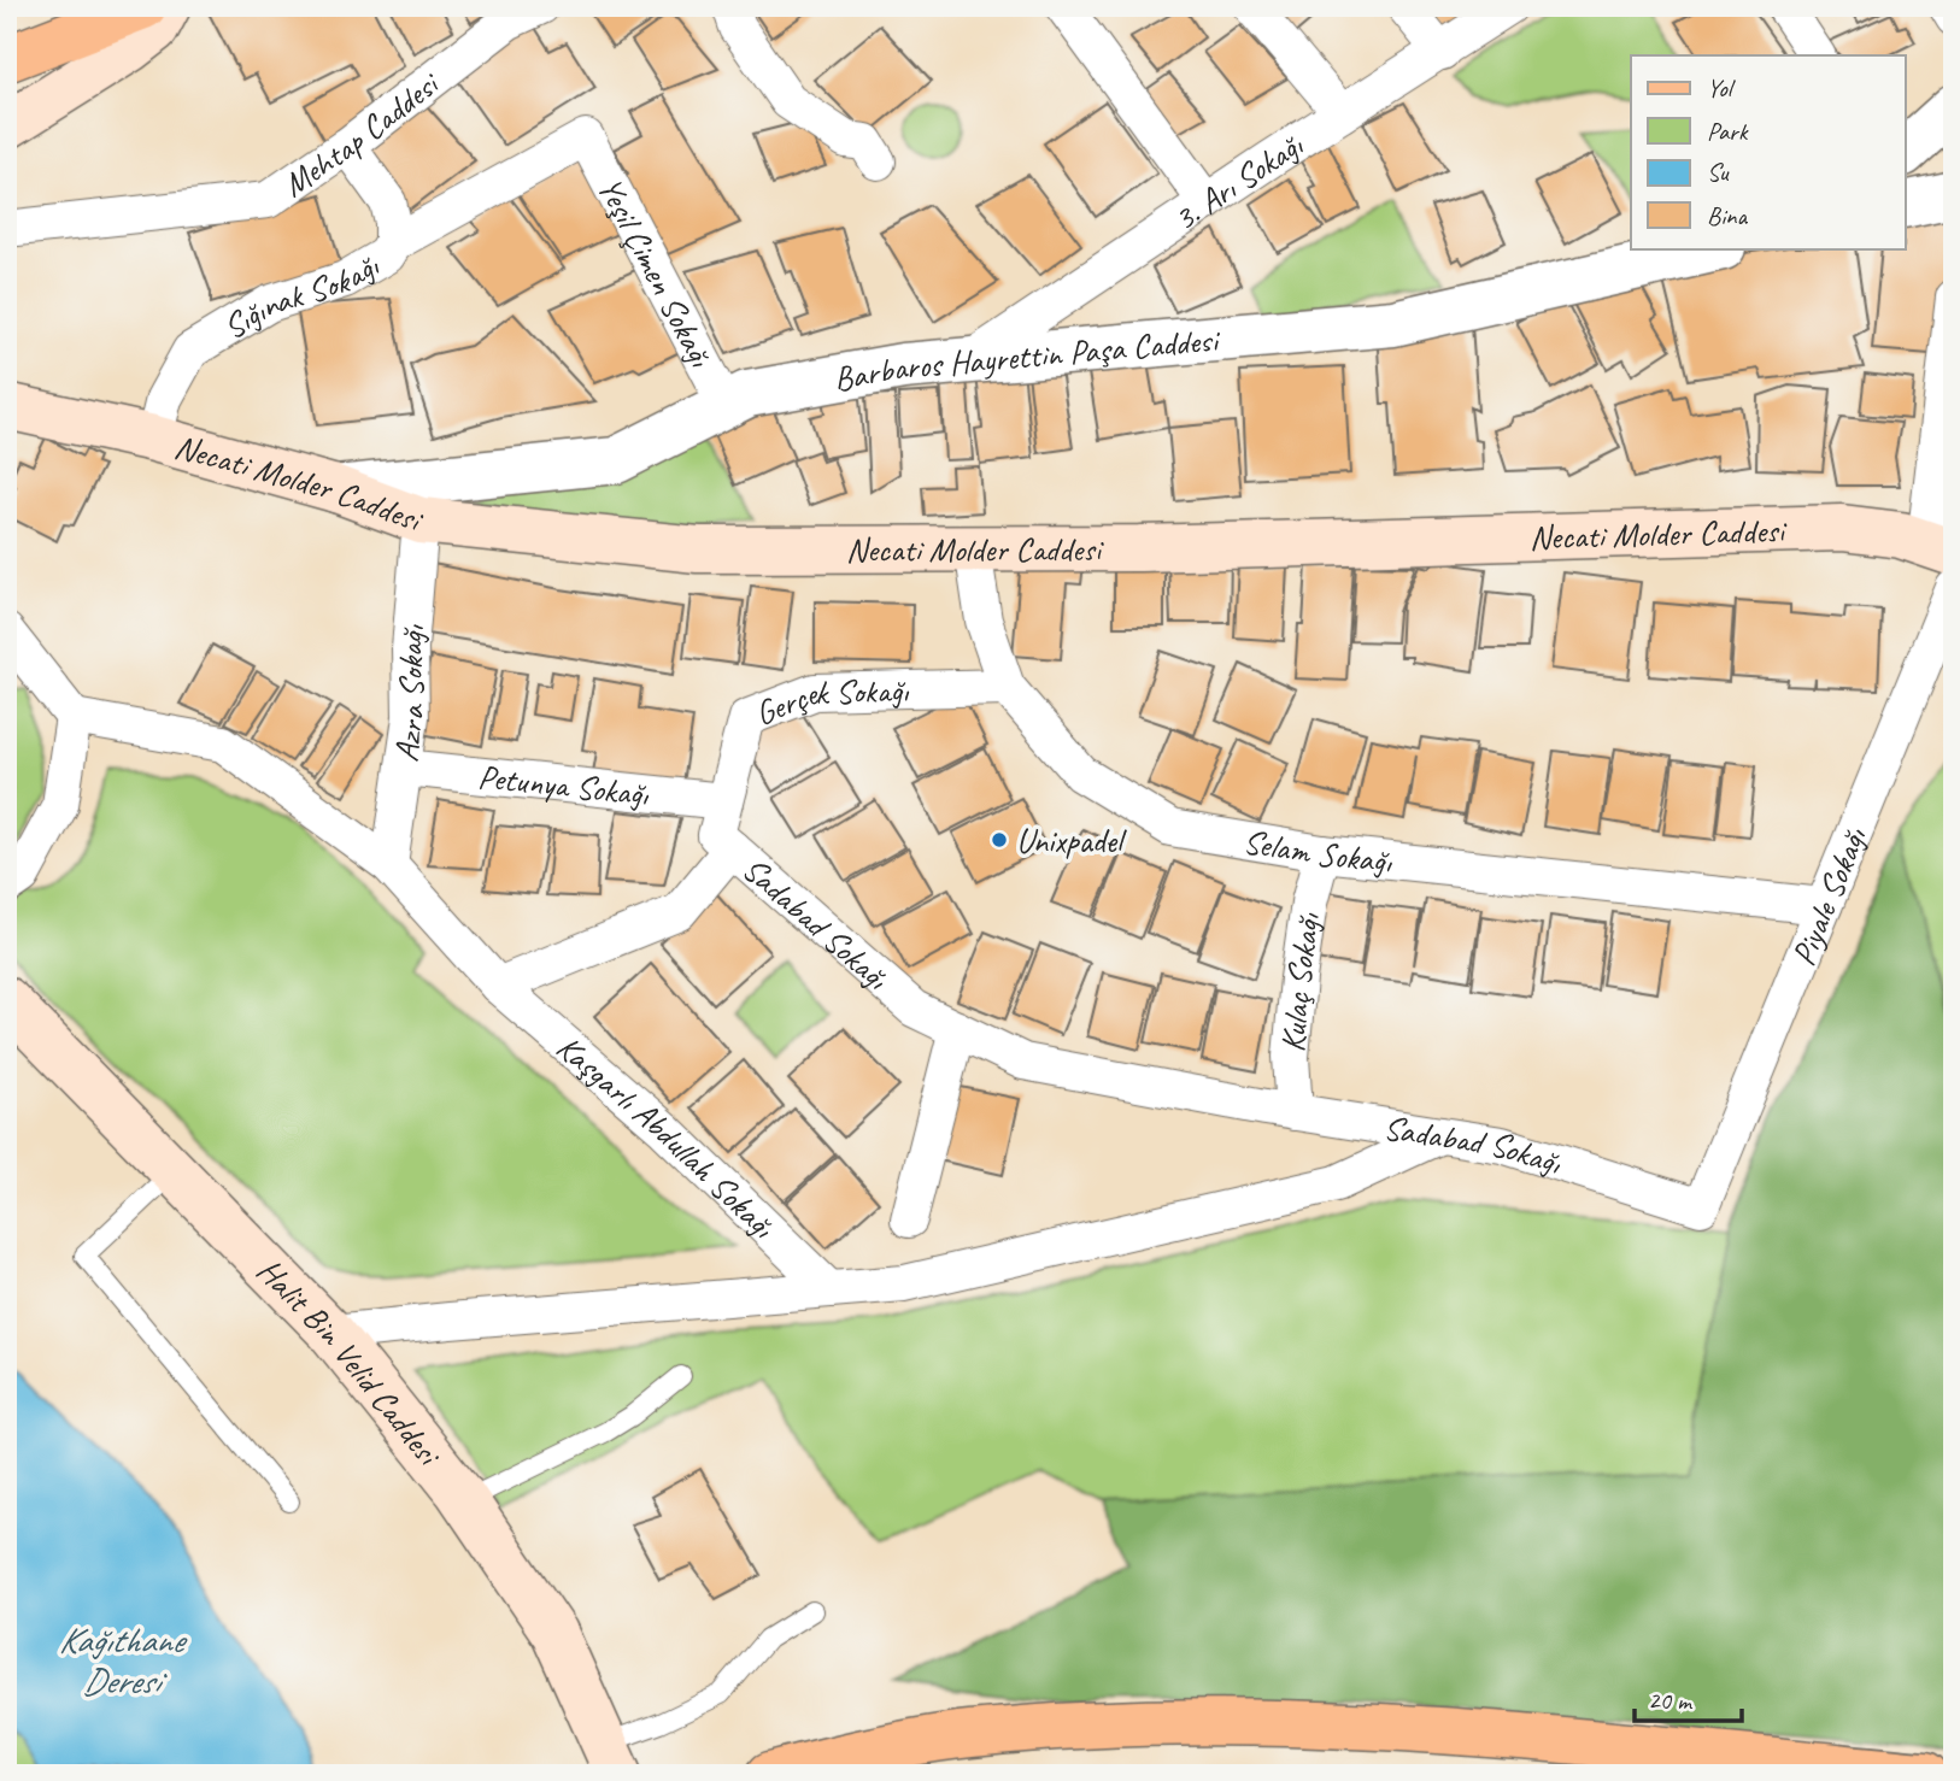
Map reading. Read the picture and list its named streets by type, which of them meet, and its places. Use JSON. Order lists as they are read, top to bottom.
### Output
{
  "streets": {
    "main road": ["Necati Molder Caddesi", "Halit Bin Velid Caddesi"],
    "street": [
      "Mehtap Caddesi",
      "3. Arı Sokağı",
      "Yeşil Çimen Sokağı",
      "Sığınak Sokağı",
      "Barbaros Hayrettin Paşa Caddesi",
      "Azra Sokağı",
      "Gerçek Sokağı",
      "Petunya Sokağı",
      "Selam Sokağı",
      "Piyale Sokağı",
      "Sadabad Sokağı",
      "Kulaç Sokağı",
      "Kaşgarlı Abdullah Sokağı"
    ]
  },
  "crossings": [
    ["Mehtap Caddesi", "Sığınak Sokağı"],
    ["3. Arı Sokağı", "Barbaros Hayrettin Paşa Caddesi"],
    ["Yeşil Çimen Sokağı", "Sığınak Sokağı"],
    ["Yeşil Çimen Sokağı", "Barbaros Hayrettin Paşa Caddesi"],
    ["Sığınak Sokağı", "Necati Molder Caddesi"],
    ["Barbaros Hayrettin Paşa Caddesi", "Necati Molder Caddesi"],
    ["Necati Molder Caddesi", "Azra Sokağı"],
    ["Necati Molder Caddesi", "Selam Sokağı"],
    ["Azra Sokağı", "Petunya Sokağı"],
    ["Gerçek Sokağı", "Petunya Sokağı"],
    ["Gerçek Sokağı", "Selam Sokağı"],
    ["Gerçek Sokağı", "Sadabad Sokağı"],
    ["Selam Sokağı", "Piyale Sokağı"],
    ["Selam Sokağı", "Kulaç Sokağı"],
    ["Piyale Sokağı", "Sadabad Sokağı"],
    ["Sadabad Sokağı", "Kulaç Sokağı"],
    ["Sadabad Sokağı", "Kaşgarlı Abdullah Sokağı"]
  ],
  "water": ["Kağıthane Deresi"],
  "places": ["Unixpadel"],
  "legend": [
    "Yol",
    "Park",
    "Su",
    "Bina"
  ],
  "scale_bar": "20 m"
}
